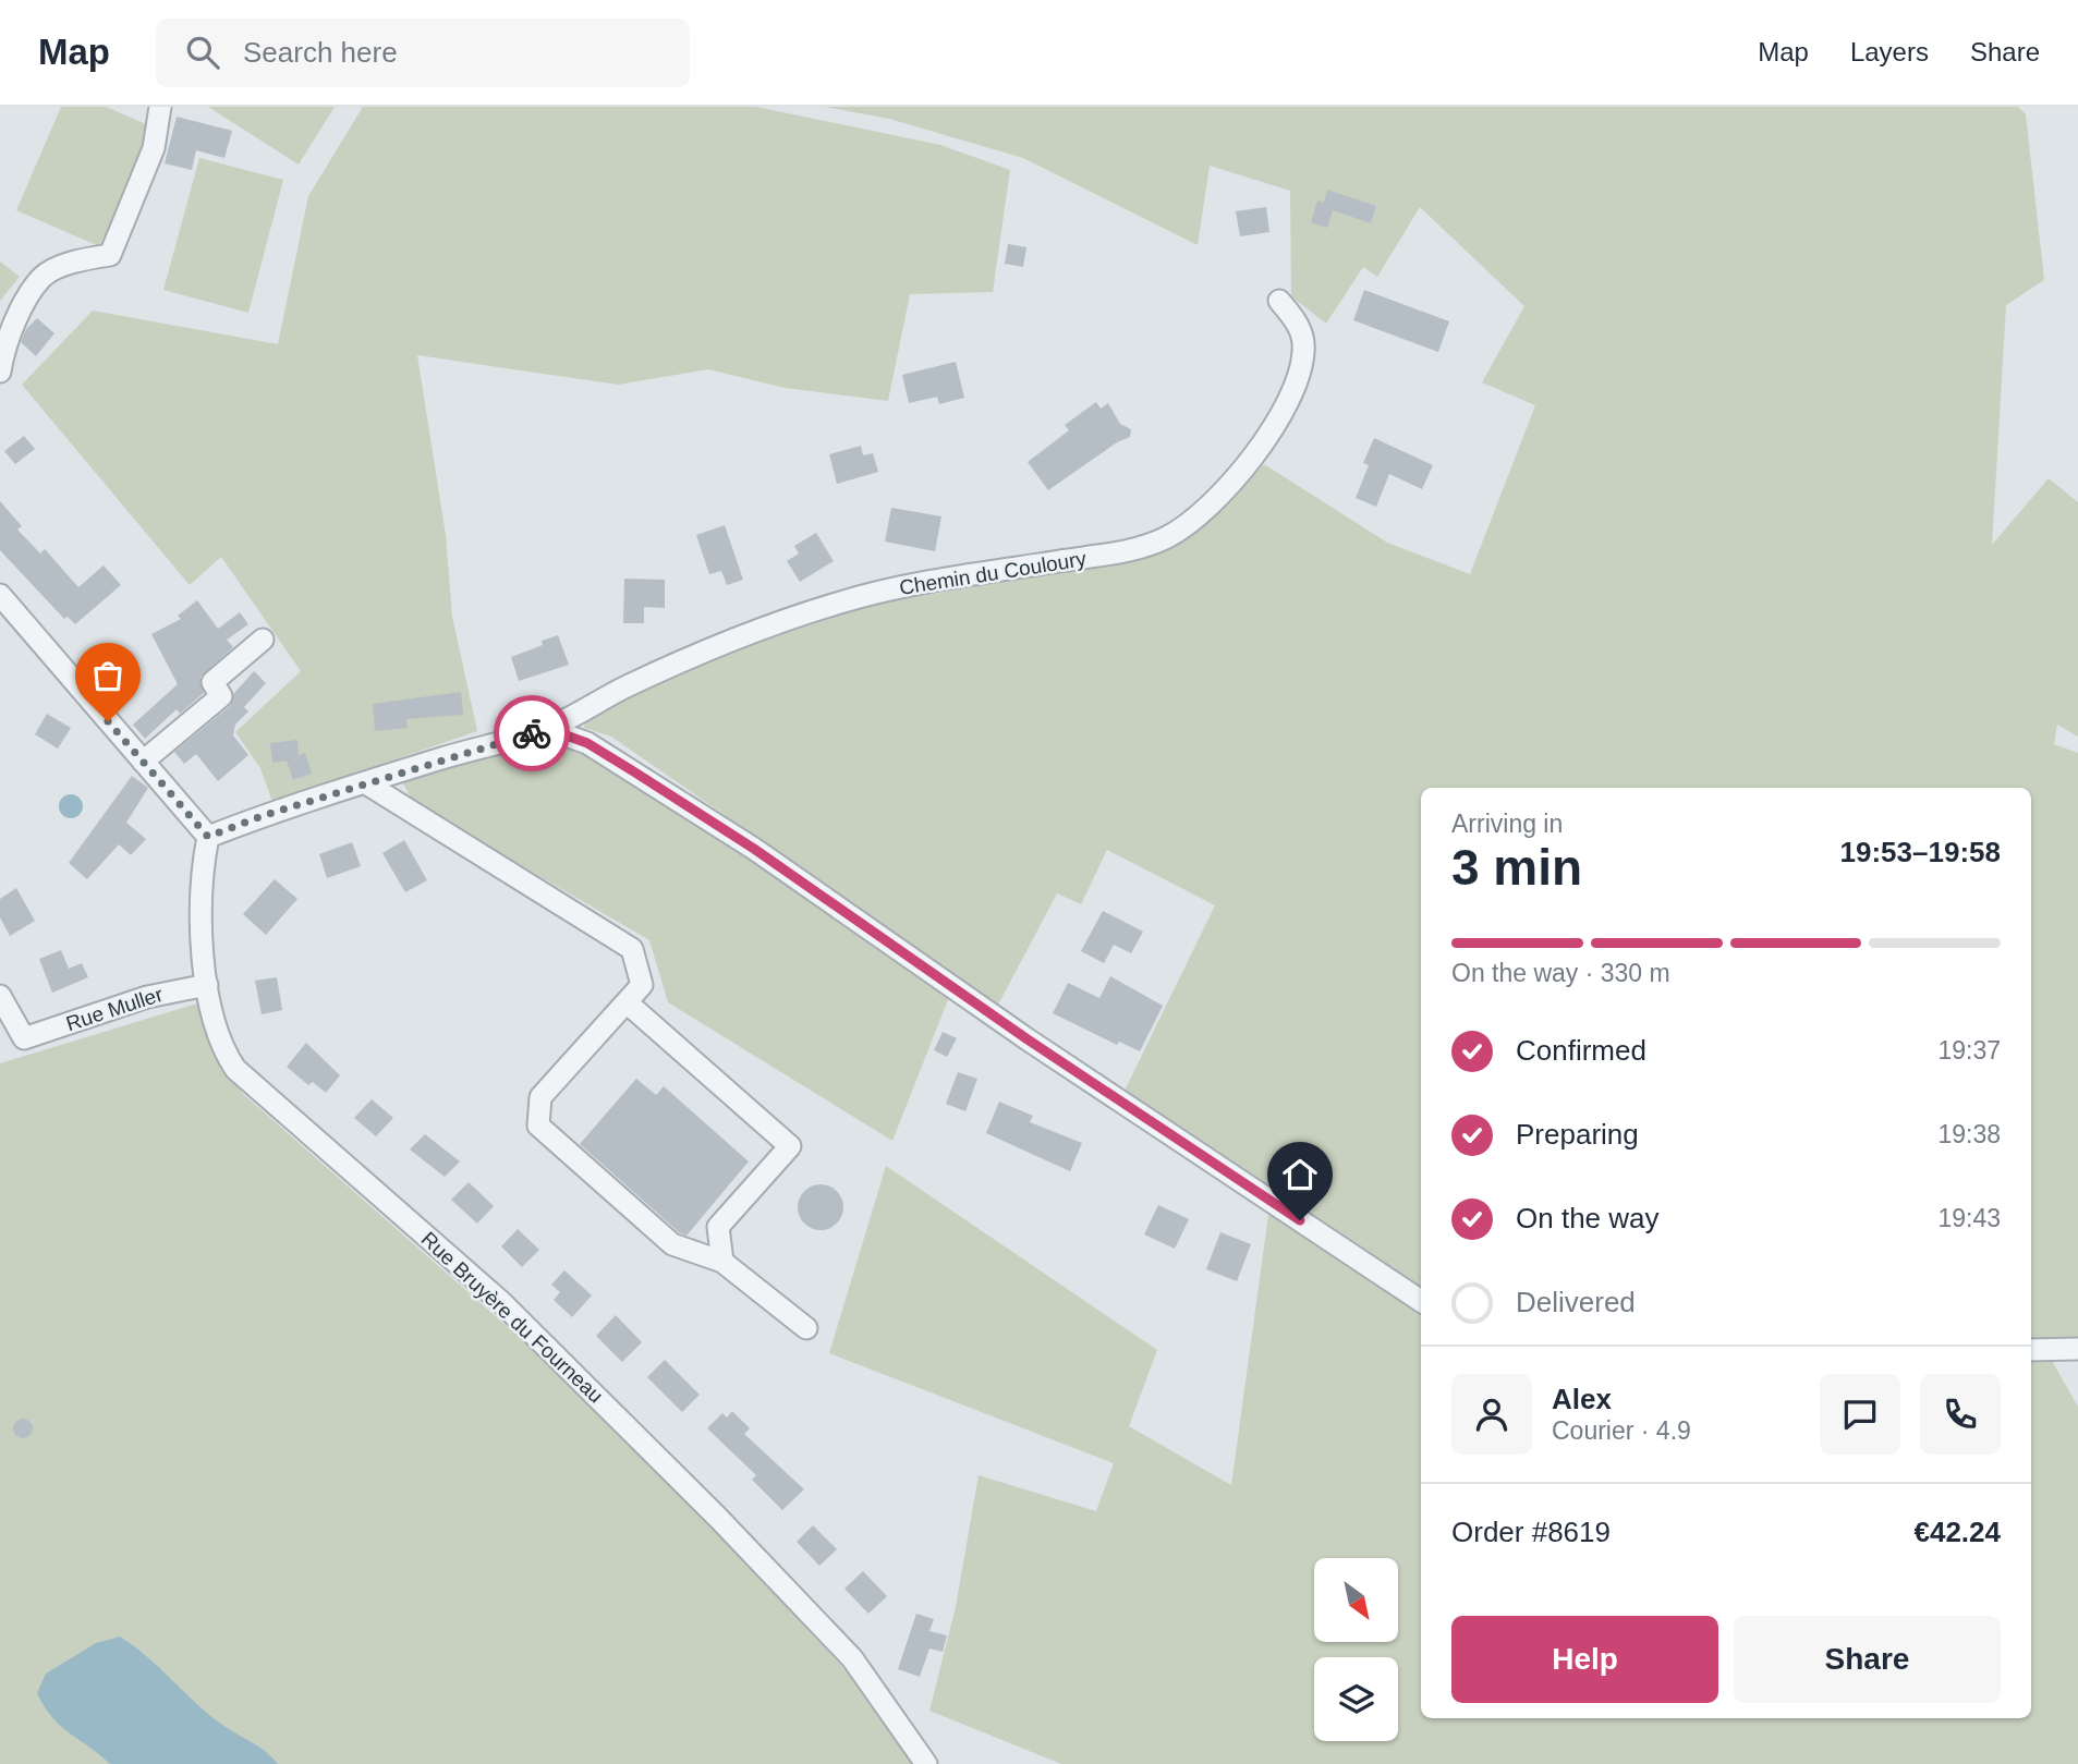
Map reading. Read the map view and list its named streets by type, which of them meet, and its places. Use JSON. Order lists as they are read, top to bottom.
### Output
{
  "streets": {
    "street": ["Chemin du Couloury", "Rue Muller", "Rue Bruyère du Fourneau"]
  },
  "crossings": [
    ["Chemin du Couloury", "Rue Bruyère du Fourneau"],
    ["Rue Muller", "Rue Bruyère du Fourneau"]
  ],
  "north": "bottom right",
  "page": {
    "header": "Map",
    "search": "Search here",
    "nav": ["Map", "Layers", "Share"],
    "heading": ["3 min", "Arriving in", "19:53–19:58"],
    "panel": [
      "Alex",
      "Courier · 4.9",
      "Order #8619",
      "€42.24"
    ],
    "bar": "On the way · 330 m",
    "list": [
      ["Confirmed", "19:37"],
      ["Preparing", "19:38"],
      ["On the way", "19:43"],
      "Delivered"
    ],
    "buttons": ["Help", "Share"]
  }
}
